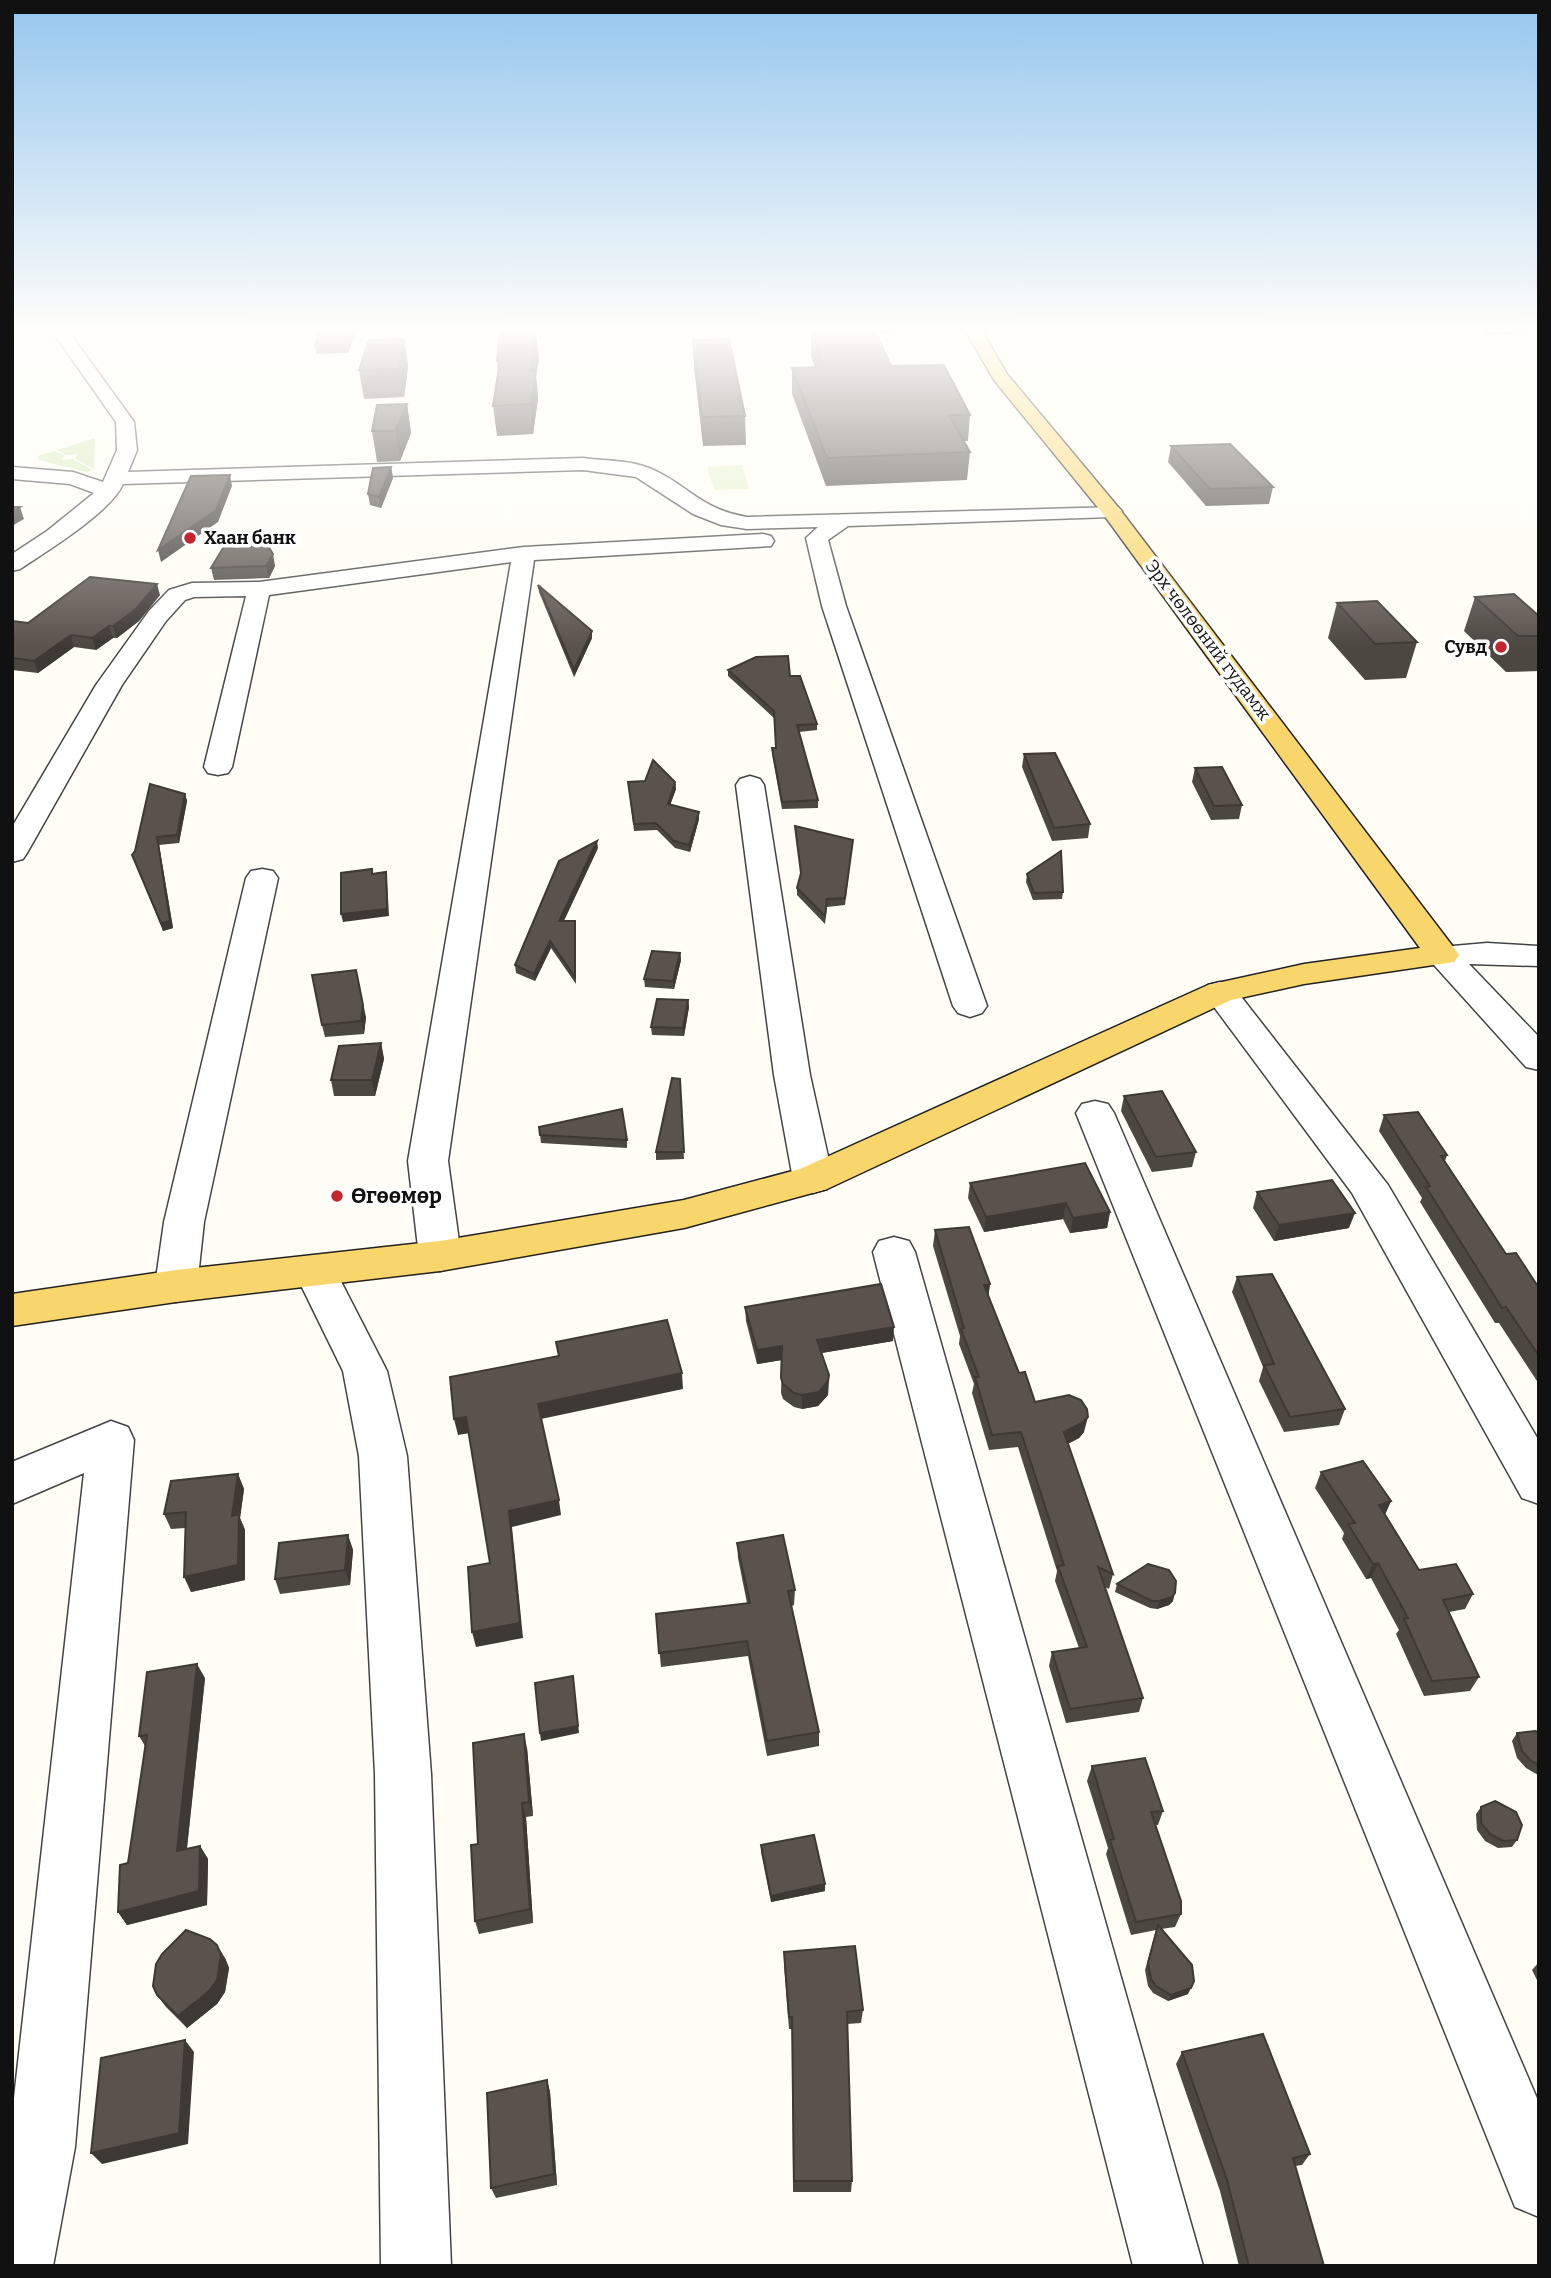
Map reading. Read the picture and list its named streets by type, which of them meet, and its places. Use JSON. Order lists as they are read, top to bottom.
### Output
{
  "streets": {
    "main road": ["Эрх чөлөөний гудамж"]
  },
  "places": ["Хаан банк", "Сувд", "Өгөөмөр"]
}
